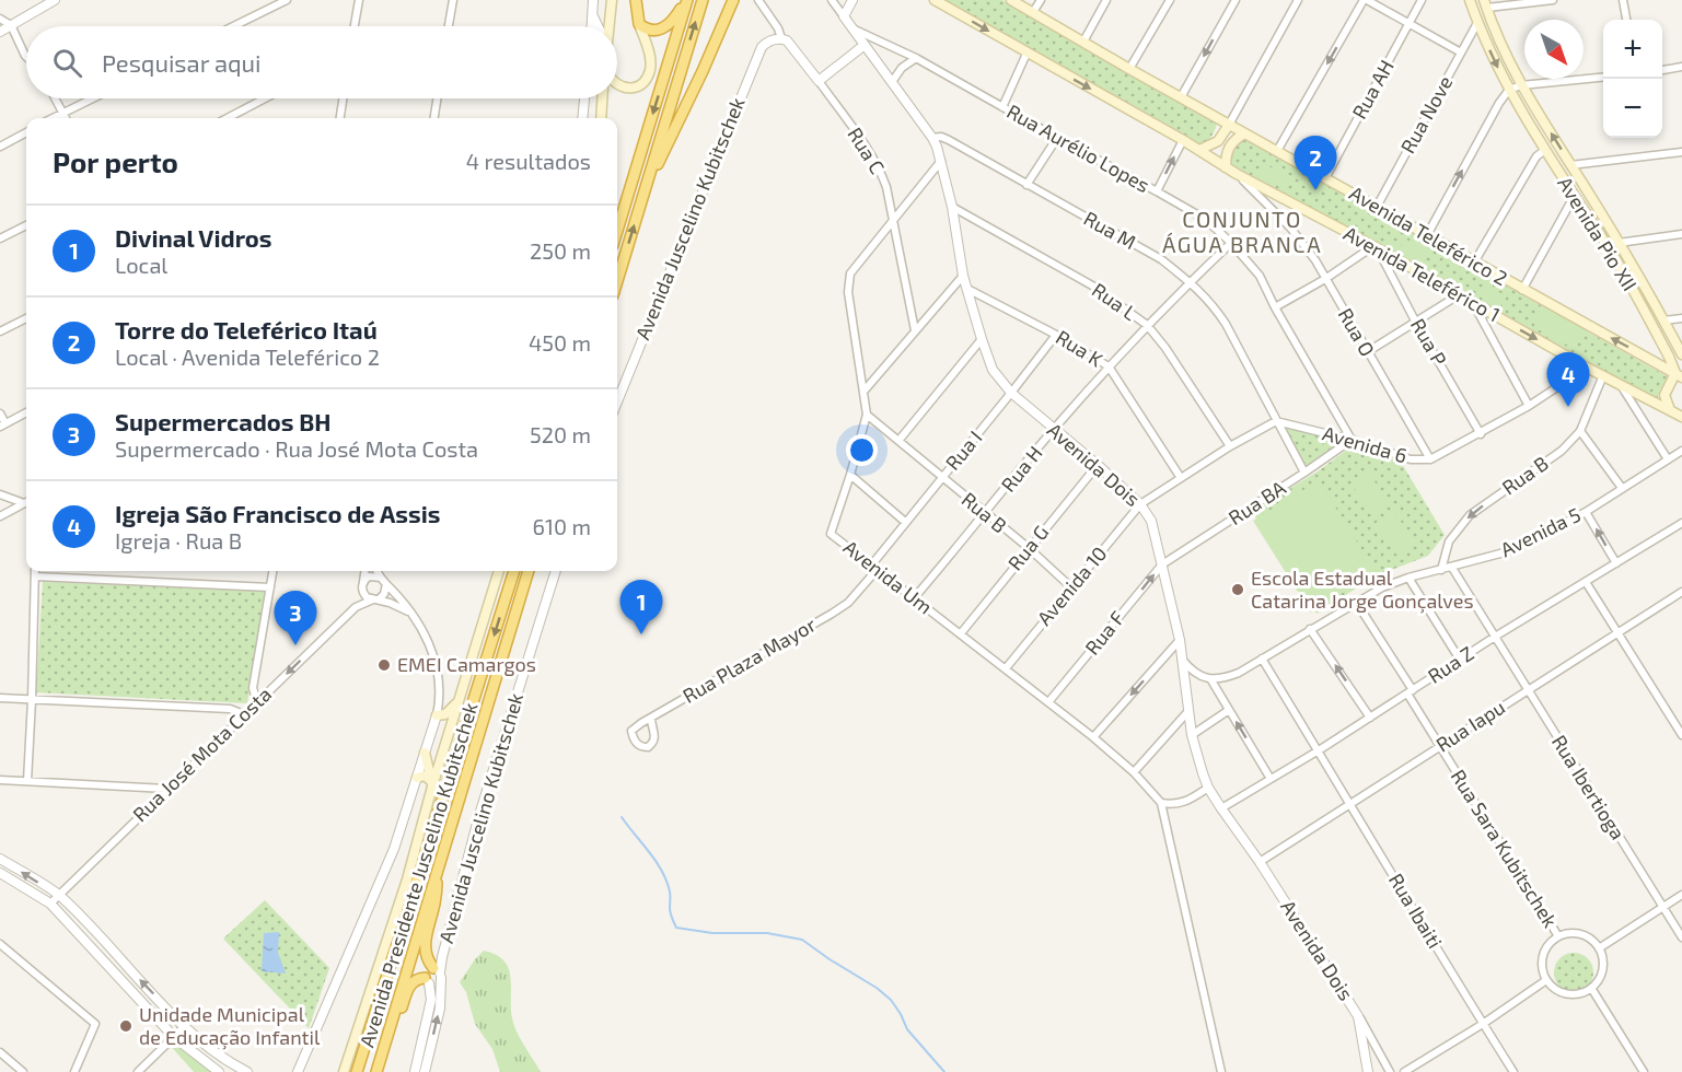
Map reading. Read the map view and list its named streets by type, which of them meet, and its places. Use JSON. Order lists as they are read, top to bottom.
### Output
{
  "streets": {
    "highway": ["Avenida Presidente Juscelino Kubitschek"],
    "main road": ["Avenida Pio XII", "Avenida Teleférico 2", "Avenida Teleférico 1"],
    "street": [
      "Rua AH",
      "Rua Nove",
      "Rua Aurélio Lopes",
      "Rua C",
      "Avenida Juscelino Kubitschek",
      "Rua M",
      "Rua L",
      "Rua O",
      "Rua P",
      "Rua K",
      "Avenida 6",
      "Rua I",
      "Avenida Dois",
      "Rua H",
      "Rua B",
      "Rua BA",
      "Avenida 5",
      "Rua G",
      "Avenida Um",
      "Avenida 10",
      "Rua F",
      "Rua Plaza Mayor",
      "Rua Z",
      "Rua Iapu",
      "Rua José Mota Costa",
      "Rua Ibertioga",
      "Rua Sara Kubitschek",
      "Rua Ibaiti"
    ]
  },
  "crossings": [
    ["Rua AH", "Avenida Teleférico 2"],
    ["Rua Nove", "Avenida Pio XII"],
    ["Rua Nove", "Avenida Teleférico 2"],
    ["Rua Aurélio Lopes", "Avenida 6"],
    ["Rua Aurélio Lopes", "Avenida Dois"],
    ["Rua Aurélio Lopes", "Rua H"],
    ["Rua Aurélio Lopes", "Rua BA"],
    ["Rua C", "Avenida Juscelino Kubitschek"],
    ["Rua C", "Avenida Um"],
    ["Rua M", "Avenida 6"],
    ["Rua M", "Avenida Dois"],
    ["Rua M", "Rua H"],
    ["Rua M", "Rua BA"],
    ["Avenida Pio XII", "Avenida Teleférico 2"],
    ["Avenida Teleférico 1", "Rua O"],
    ["Avenida Teleférico 1", "Rua P"],
    ["Avenida Teleférico 1", "Avenida 6"],
    ["Avenida Teleférico 1", "Rua B"],
    ["Rua L", "Avenida Dois"],
    ["Rua L", "Rua H"],
    ["Rua O", "Avenida 6"],
    ["Rua P", "Avenida 6"],
    ["Rua K", "Rua I"],
    ["Rua K", "Avenida Dois"],
    ["Rua K", "Rua H"],
    ["Avenida 6", "Rua BA"],
    ["Rua I", "Avenida Dois"],
    ["Rua I", "Rua B"],
    ["Rua I", "Avenida Um"],
    ["Rua I", "Rua Plaza Mayor"],
    ["Avenida Dois", "Rua H"],
    ["Avenida Dois", "Rua BA"],
    ["Avenida Dois", "Rua G"],
    ["Avenida Dois", "Avenida Um"],
    ["Avenida Dois", "Avenida 10"],
    ["Avenida Dois", "Rua F"],
    ["Avenida Dois", "Rua Z"],
    ["Avenida Dois", "Rua Iapu"],
    ["Rua H", "Rua B"],
    ["Rua H", "Avenida Um"],
    ["Rua B", "Avenida 5"],
    ["Rua B", "Rua G"],
    ["Rua B", "Avenida Um"],
    ["Rua B", "Avenida 10"],
    ["Rua BA", "Rua F"],
    ["Avenida 5", "Rua Ibertioga"],
    ["Avenida 5", "Rua Sara Kubitschek"],
    ["Avenida 5", "Rua Ibaiti"],
    ["Rua G", "Avenida Um"],
    ["Avenida Um", "Avenida 10"],
    ["Avenida Um", "Rua F"],
    ["Avenida Um", "Rua Plaza Mayor"],
    ["Rua Z", "Rua Ibertioga"],
    ["Rua Z", "Rua Sara Kubitschek"],
    ["Rua Z", "Rua Ibaiti"],
    ["Rua Iapu", "Rua Ibertioga"],
    ["Rua Iapu", "Rua Sara Kubitschek"],
    ["Rua Iapu", "Rua Ibaiti"]
  ],
  "one_way": ["Avenida Teleférico 1", "Rua B"],
  "districts": ["CONJUNTO ÁGUA BRANCA"],
  "places": ["Escola Estadual Catarina Jorge Gonçalves", "EMEI Camargos", "Unidade Municipal de Educação Infantil"],
  "north": "bottom right",
  "page": {
    "map_buttons": ["+", "−"],
    "search": "Pesquisar aqui",
    "heading": ["Por perto", "4 resultados"],
    "pins": [
      "2",
      "4",
      "1",
      "3"
    ],
    "list": [
      {
        "mark": "1",
        "name": "Divinal Vidros",
        "note": "Local",
        "value": "250 m"
      },
      {
        "mark": "2",
        "name": "Torre do Teleférico Itaú",
        "note": "Local · Avenida Teleférico 2",
        "value": "450 m"
      },
      {
        "mark": "3",
        "name": "Supermercados BH",
        "note": "Supermercado · Rua José Mota Costa",
        "value": "520 m"
      },
      {
        "mark": "4",
        "name": "Igreja São Francisco de Assis",
        "note": "Igreja · Rua B",
        "value": "610 m"
      }
    ]
  }
}
